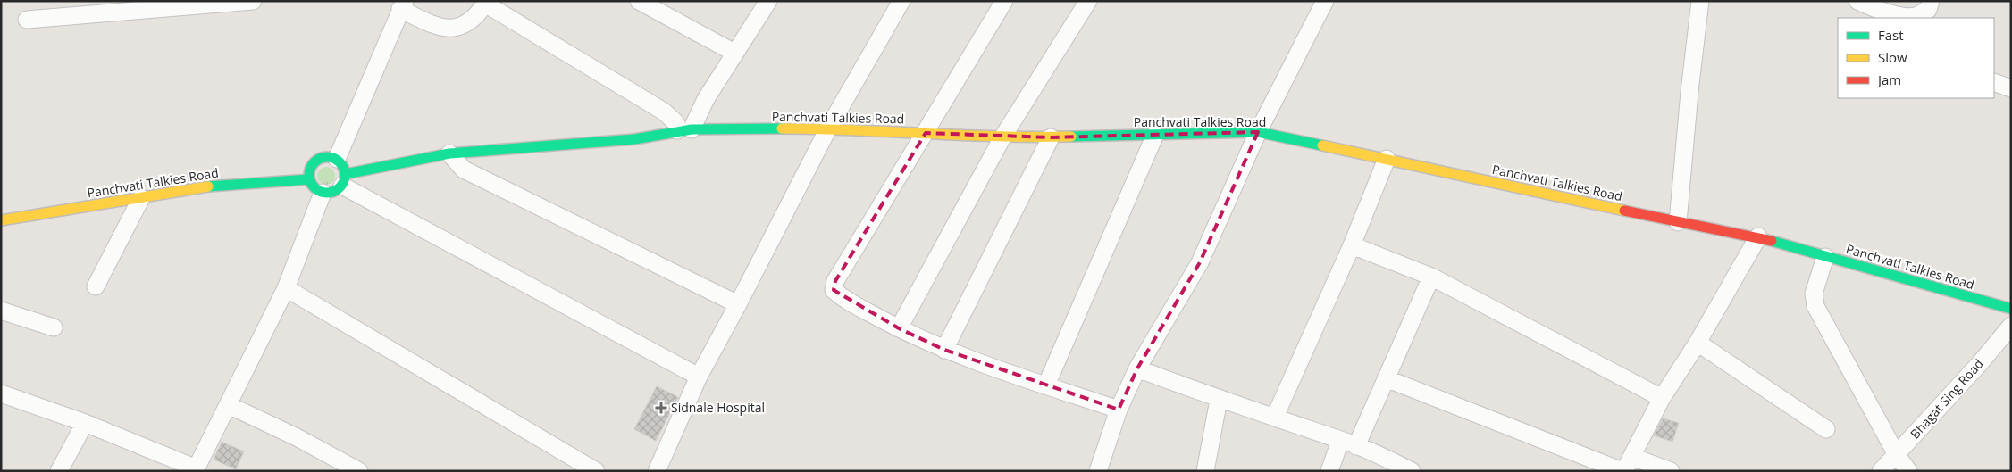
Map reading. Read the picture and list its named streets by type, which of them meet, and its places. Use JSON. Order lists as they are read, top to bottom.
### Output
{
  "streets": {
    "main road": ["Panchvati Talkies Road"],
    "street": ["Bhagat Sing Road"]
  },
  "places": {
    "health": ["Sidnale Hospital"]
  },
  "legend": ["Fast", "Slow", "Jam"]
}
